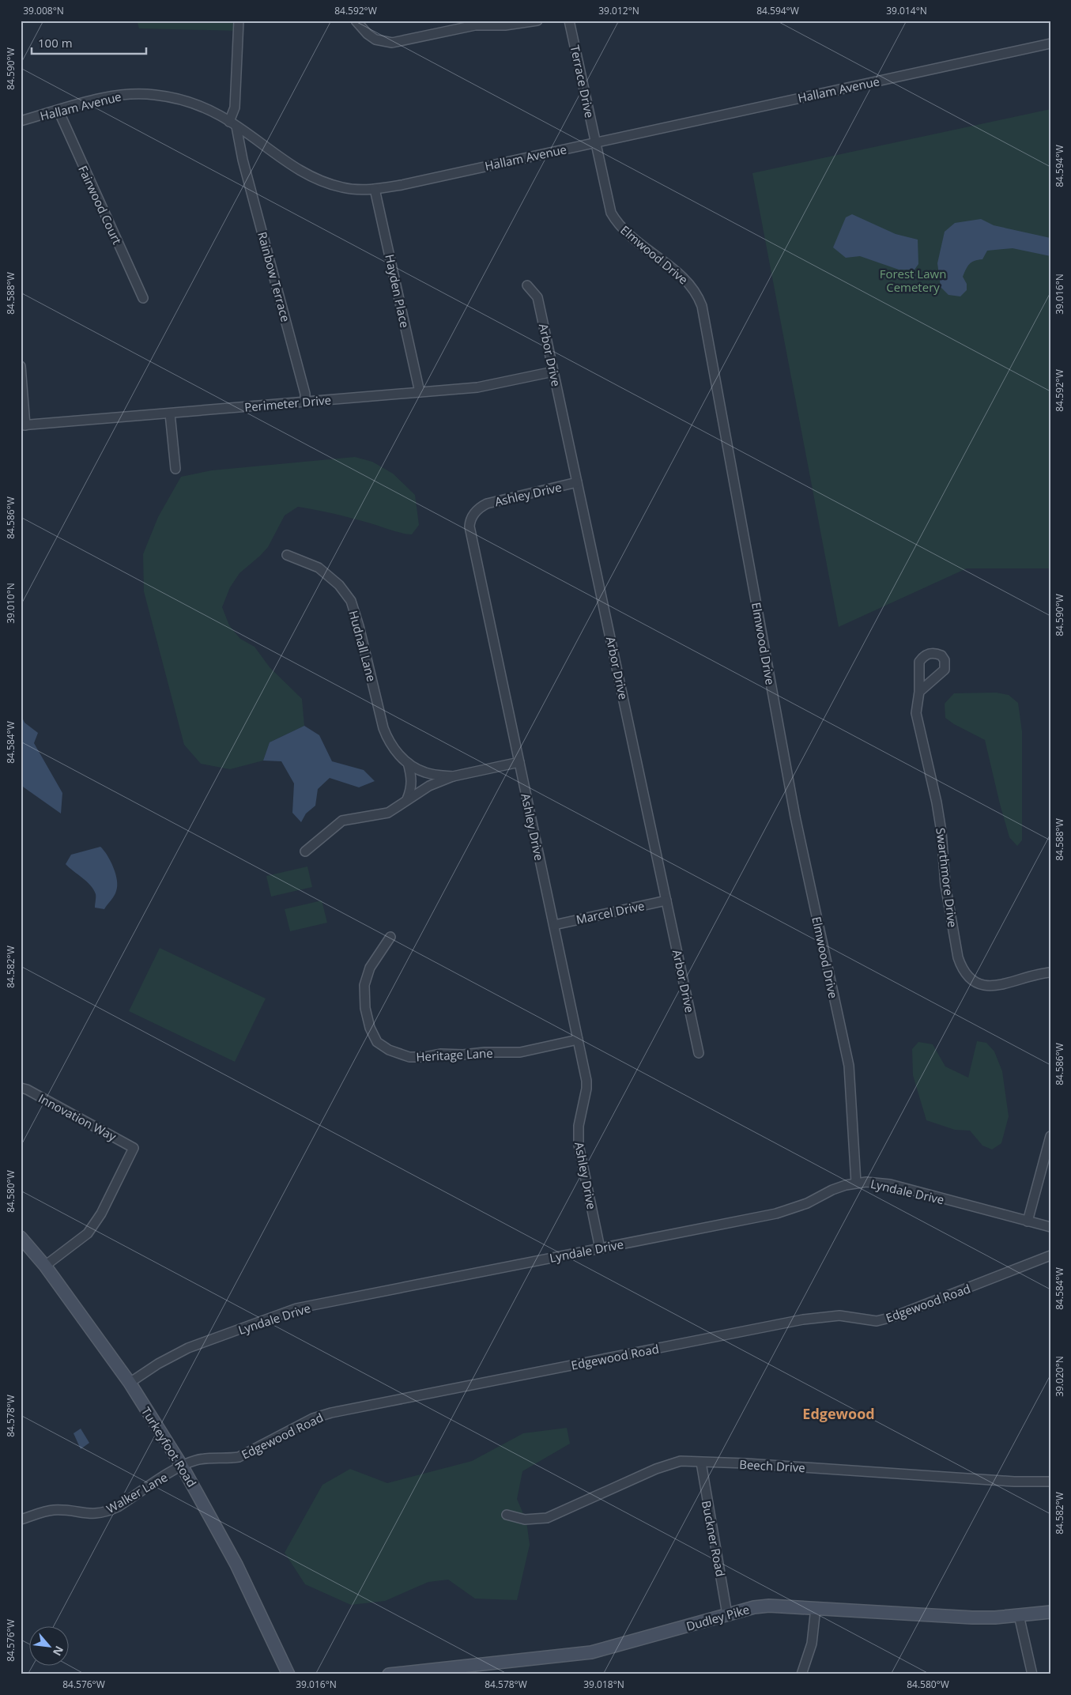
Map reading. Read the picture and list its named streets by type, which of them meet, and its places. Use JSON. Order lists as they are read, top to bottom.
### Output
{
  "streets": {
    "street": [
      "Terrace Drive",
      "Hallam Avenue",
      "Fairwood Court",
      "Elmwood Drive",
      "Rainbow Terrace",
      "Hayden Place",
      "Arbor Drive",
      "Perimeter Drive",
      "Ashley Drive",
      "Hudnall Lane",
      "Swarthmore Drive",
      "Marcel Drive",
      "Heritage Lane",
      "Innovation Way",
      "Lyndale Drive",
      "Edgewood Road",
      "Turkeyfoot Road",
      "Beech Drive",
      "Walker Lane",
      "Buckner Road",
      "Dudley Pike"
    ]
  },
  "crossings": [
    ["Terrace Drive", "Hallam Avenue"],
    ["Terrace Drive", "Elmwood Drive"],
    ["Hallam Avenue", "Fairwood Court"],
    ["Hallam Avenue", "Elmwood Drive"],
    ["Hallam Avenue", "Rainbow Terrace"],
    ["Hallam Avenue", "Hayden Place"],
    ["Elmwood Drive", "Lyndale Drive"],
    ["Rainbow Terrace", "Perimeter Drive"],
    ["Hayden Place", "Perimeter Drive"],
    ["Arbor Drive", "Perimeter Drive"],
    ["Arbor Drive", "Ashley Drive"],
    ["Arbor Drive", "Marcel Drive"],
    ["Ashley Drive", "Hudnall Lane"],
    ["Ashley Drive", "Marcel Drive"],
    ["Ashley Drive", "Heritage Lane"],
    ["Ashley Drive", "Lyndale Drive"],
    ["Innovation Way", "Turkeyfoot Road"],
    ["Lyndale Drive", "Turkeyfoot Road"],
    ["Edgewood Road", "Turkeyfoot Road"],
    ["Edgewood Road", "Walker Lane"],
    ["Turkeyfoot Road", "Walker Lane"],
    ["Beech Drive", "Buckner Road"],
    ["Buckner Road", "Dudley Pike"]
  ],
  "districts": ["Edgewood"],
  "parks": ["Forest Lawn Cemetery"],
  "scale_bar": "100 m",
  "north": "bottom right",
  "coordinates": [
    "39.008°N",
    "84.592°W",
    "39.012°N",
    "84.594°W",
    "39.014°N",
    "84.590°W",
    "84.588°W",
    "39.016°N",
    "84.586°W",
    "39.010°N",
    "84.584°W",
    "84.582°W",
    "84.580°W",
    "39.020°N",
    "84.578°W",
    "84.576°W",
    "39.018°N"
  ]
}
